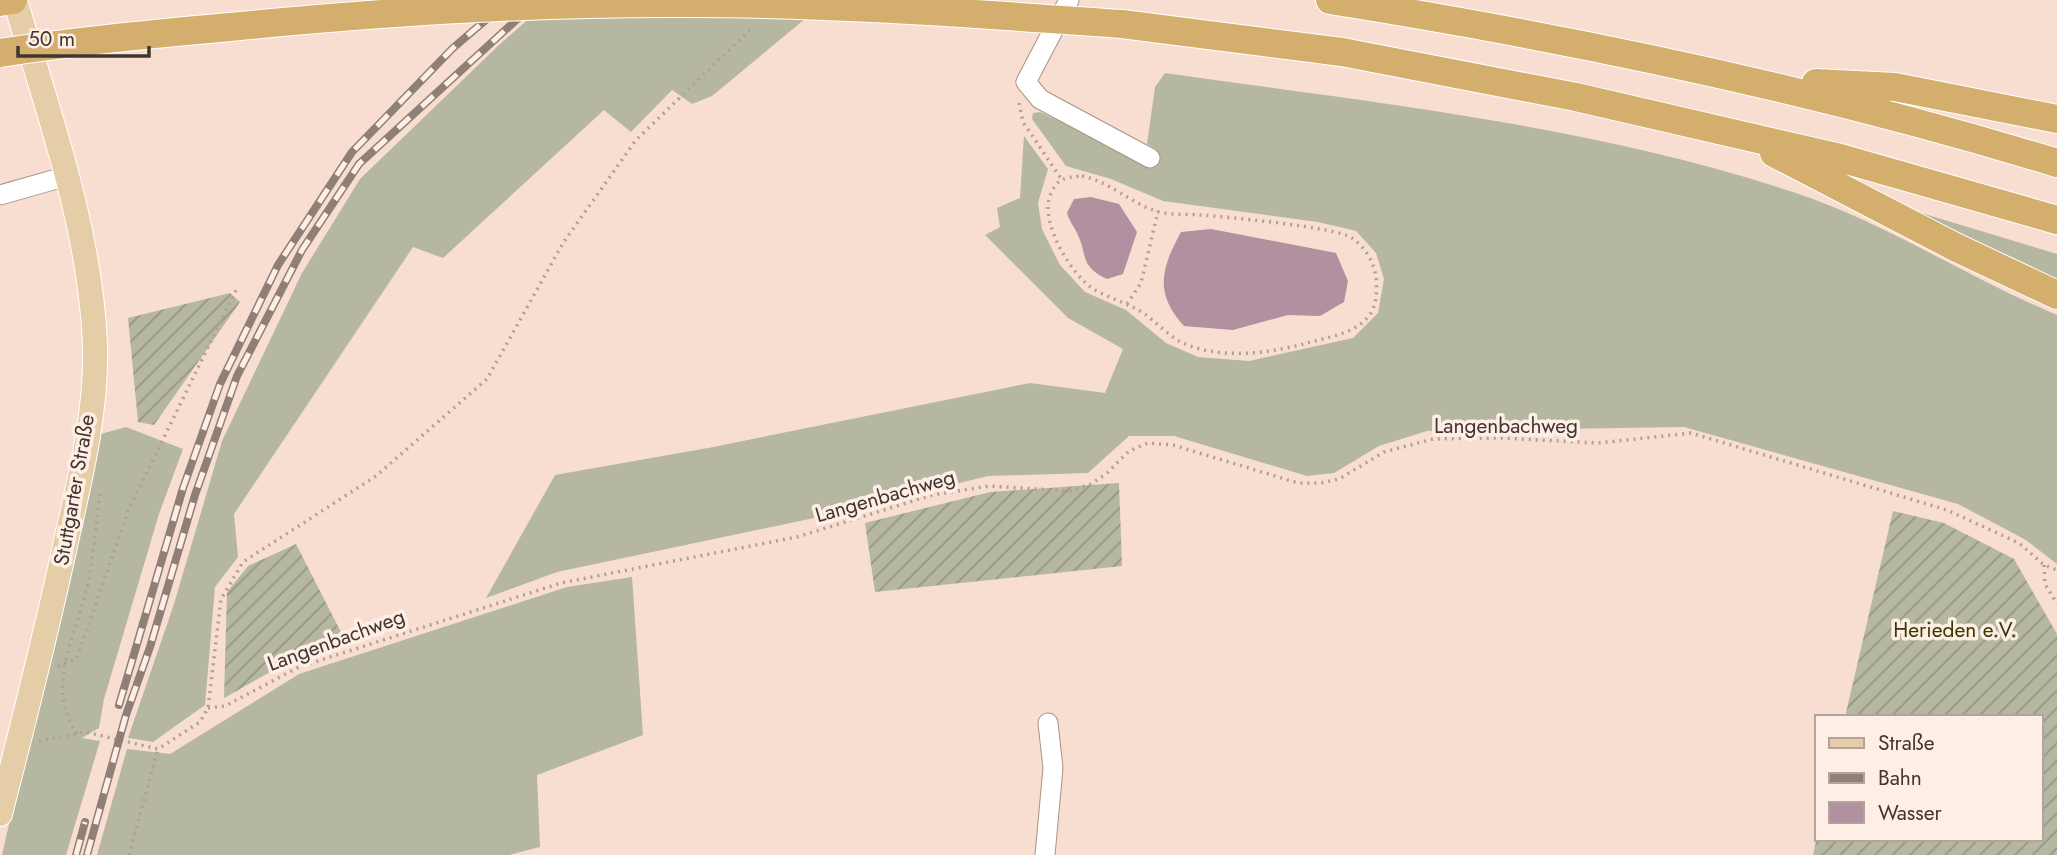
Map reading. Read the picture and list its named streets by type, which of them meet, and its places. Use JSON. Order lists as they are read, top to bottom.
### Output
{
  "streets": {
    "main road": ["Stuttgarter Straße"],
    "path": ["Langenbachweg"]
  },
  "parks": ["Herieden e.V."],
  "legend": ["Straße", "Bahn", "Wasser"],
  "scale_bar": "50 m"
}
